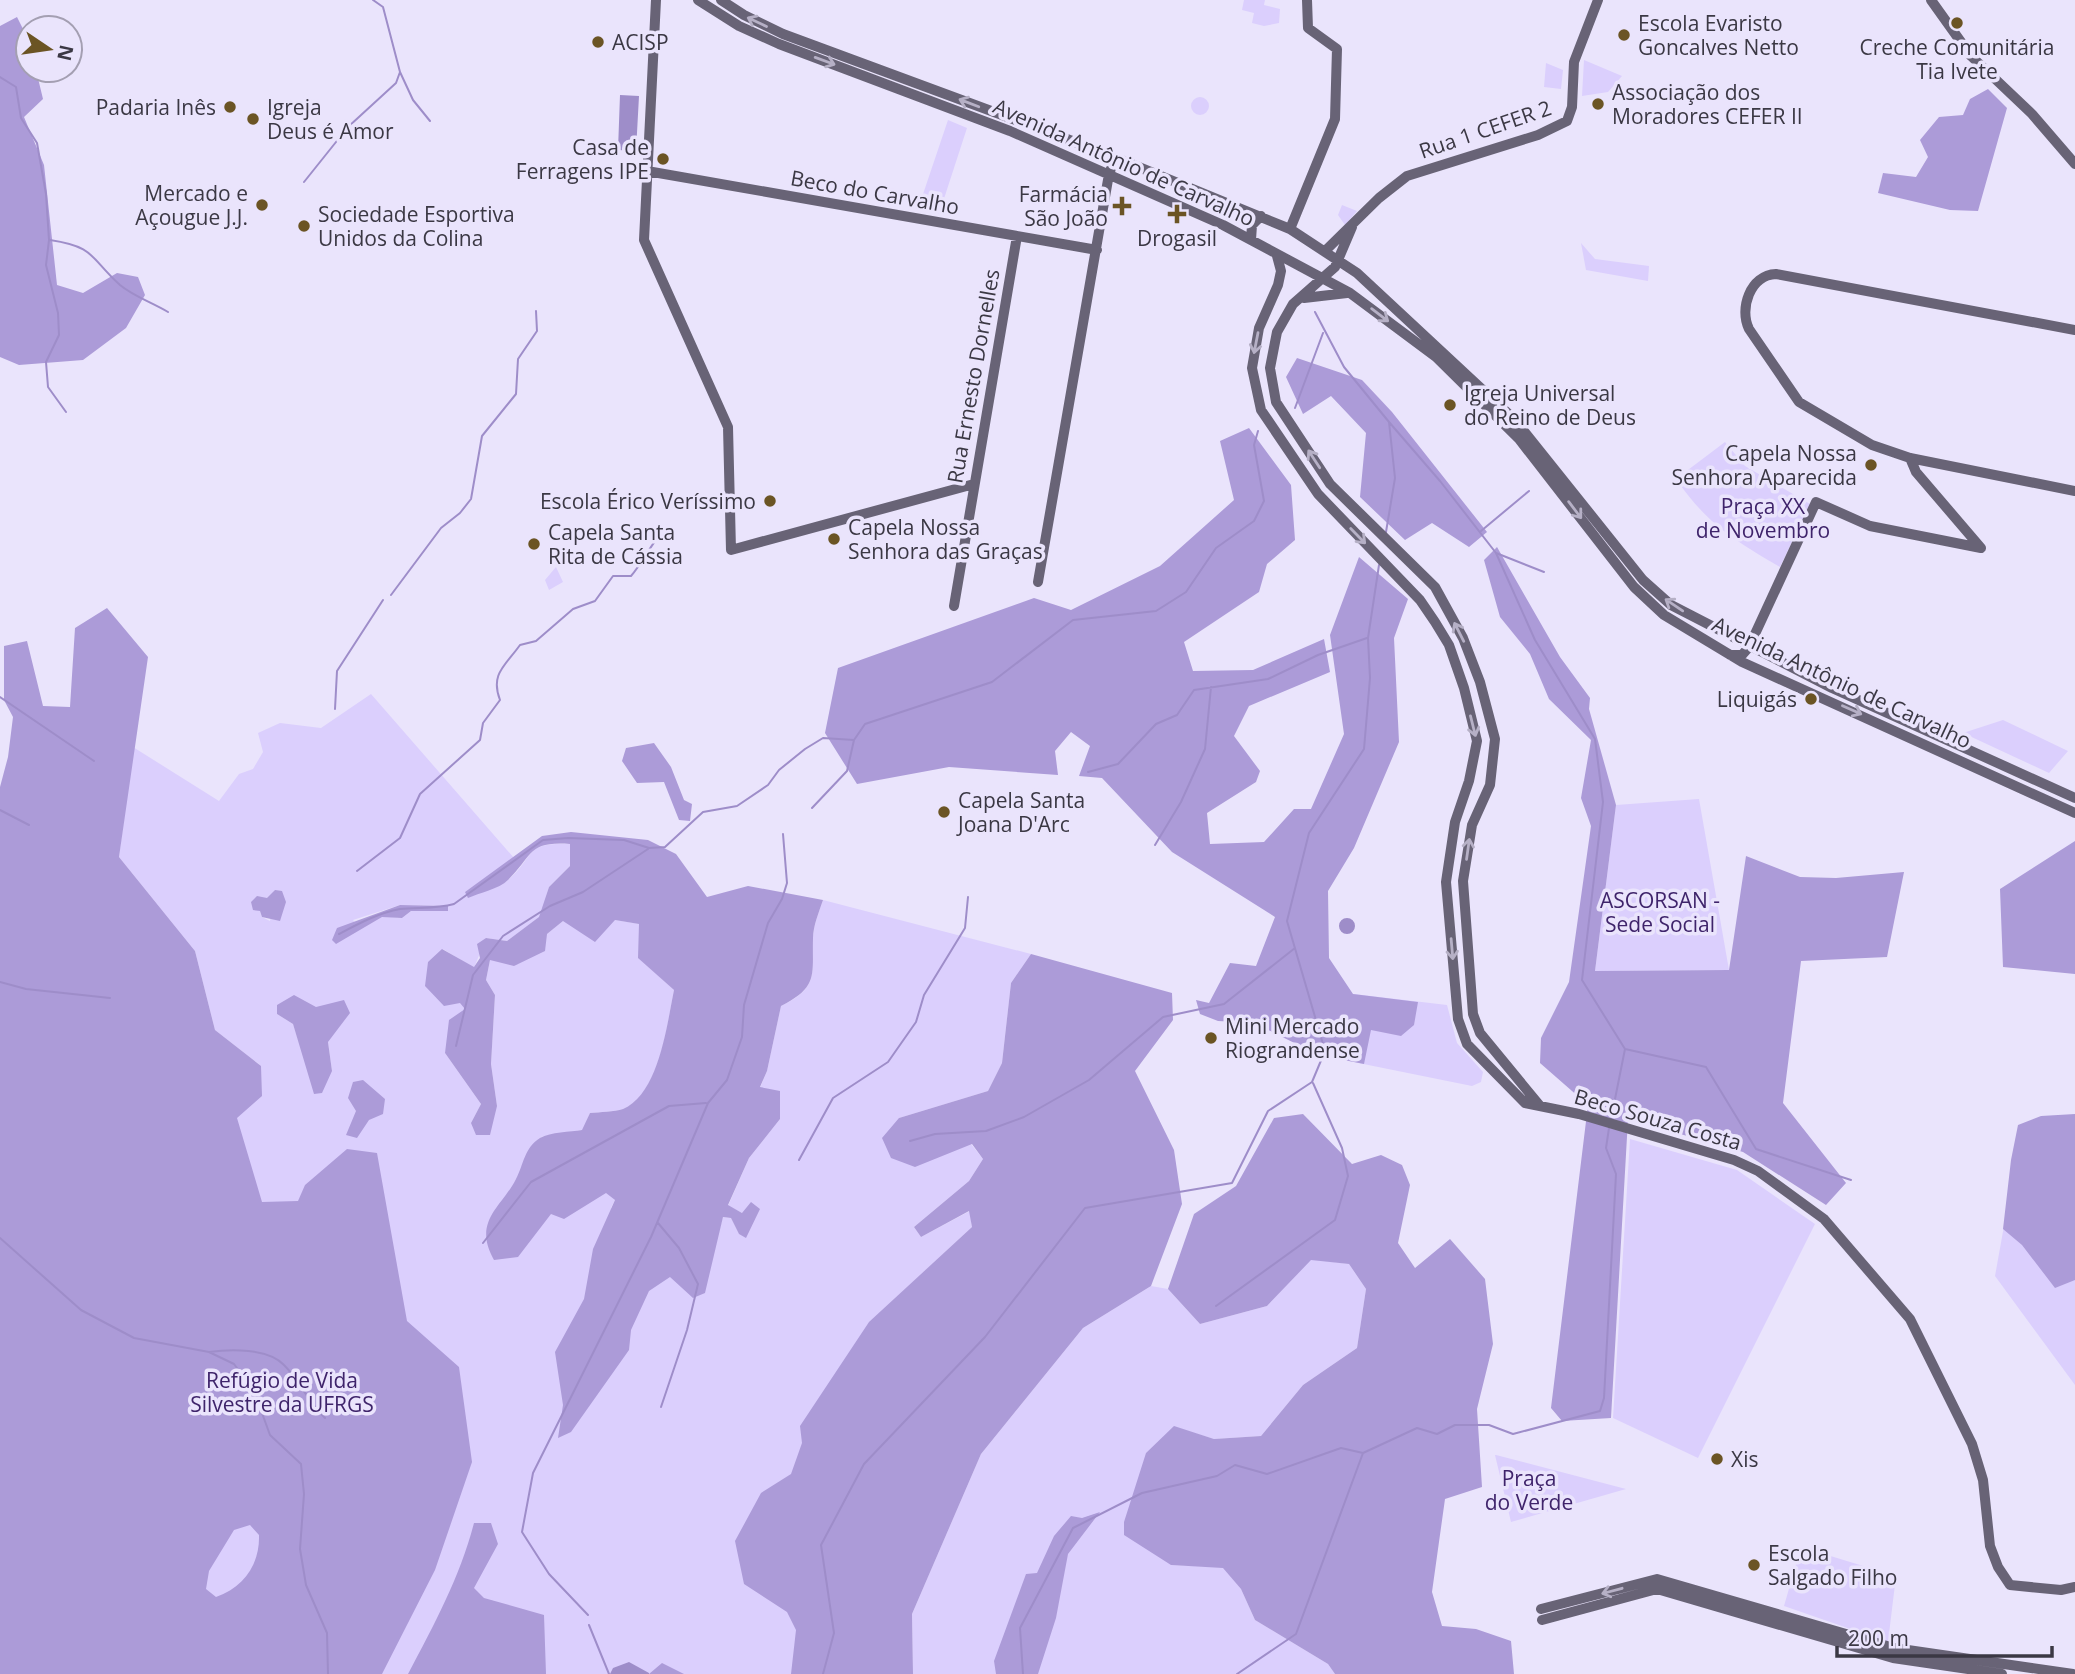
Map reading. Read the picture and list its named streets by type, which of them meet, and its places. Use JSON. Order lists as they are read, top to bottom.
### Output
{
  "streets": {
    "street": [
      "Rua 1 CEFER 2",
      "Avenida Antônio de Carvalho",
      "Beco do Carvalho",
      "Rua Ernesto Dornelles",
      "Beco Souza Costa"
    ]
  },
  "crossings": [
    ["Rua 1 CEFER 2", "Avenida Antônio de Carvalho"],
    ["Rua 1 CEFER 2", "Beco Souza Costa"],
    ["Beco do Carvalho", "Rua Ernesto Dornelles"]
  ],
  "parks": [
    "Praça XX de Novembro",
    "ASCORSAN - Sede Social",
    "Refúgio de Vida Silvestre da UFRGS",
    "Praça do Verde"
  ],
  "places": {
    "other": [
      "Creche Comunitária Tia Ivete",
      "Escola Evaristo Goncalves Netto",
      "ACISP",
      "Associação dos Moradores CEFER II",
      "Padaria Inês",
      "Igreja Deus é Amor",
      "Casa de Ferragens IPE",
      "Mercado e Açougue J.J.",
      "Sociedade Esportiva Unidos da Colina",
      "Igreja Universal do Reino de Deus",
      "Capela Nossa Senhora Aparecida",
      "Escola Érico Veríssimo",
      "Capela Nossa Senhora das Graças",
      "Capela Santa Rita de Cássia",
      "Liquigás",
      "Capela Santa Joana D'Arc",
      "Mini Mercado Riograndense",
      "Xis",
      "Escola Salgado Filho"
    ],
    "health": ["Farmácia São João", "Drogasil"]
  },
  "scale_bar": "200 m",
  "north": "right"
}
